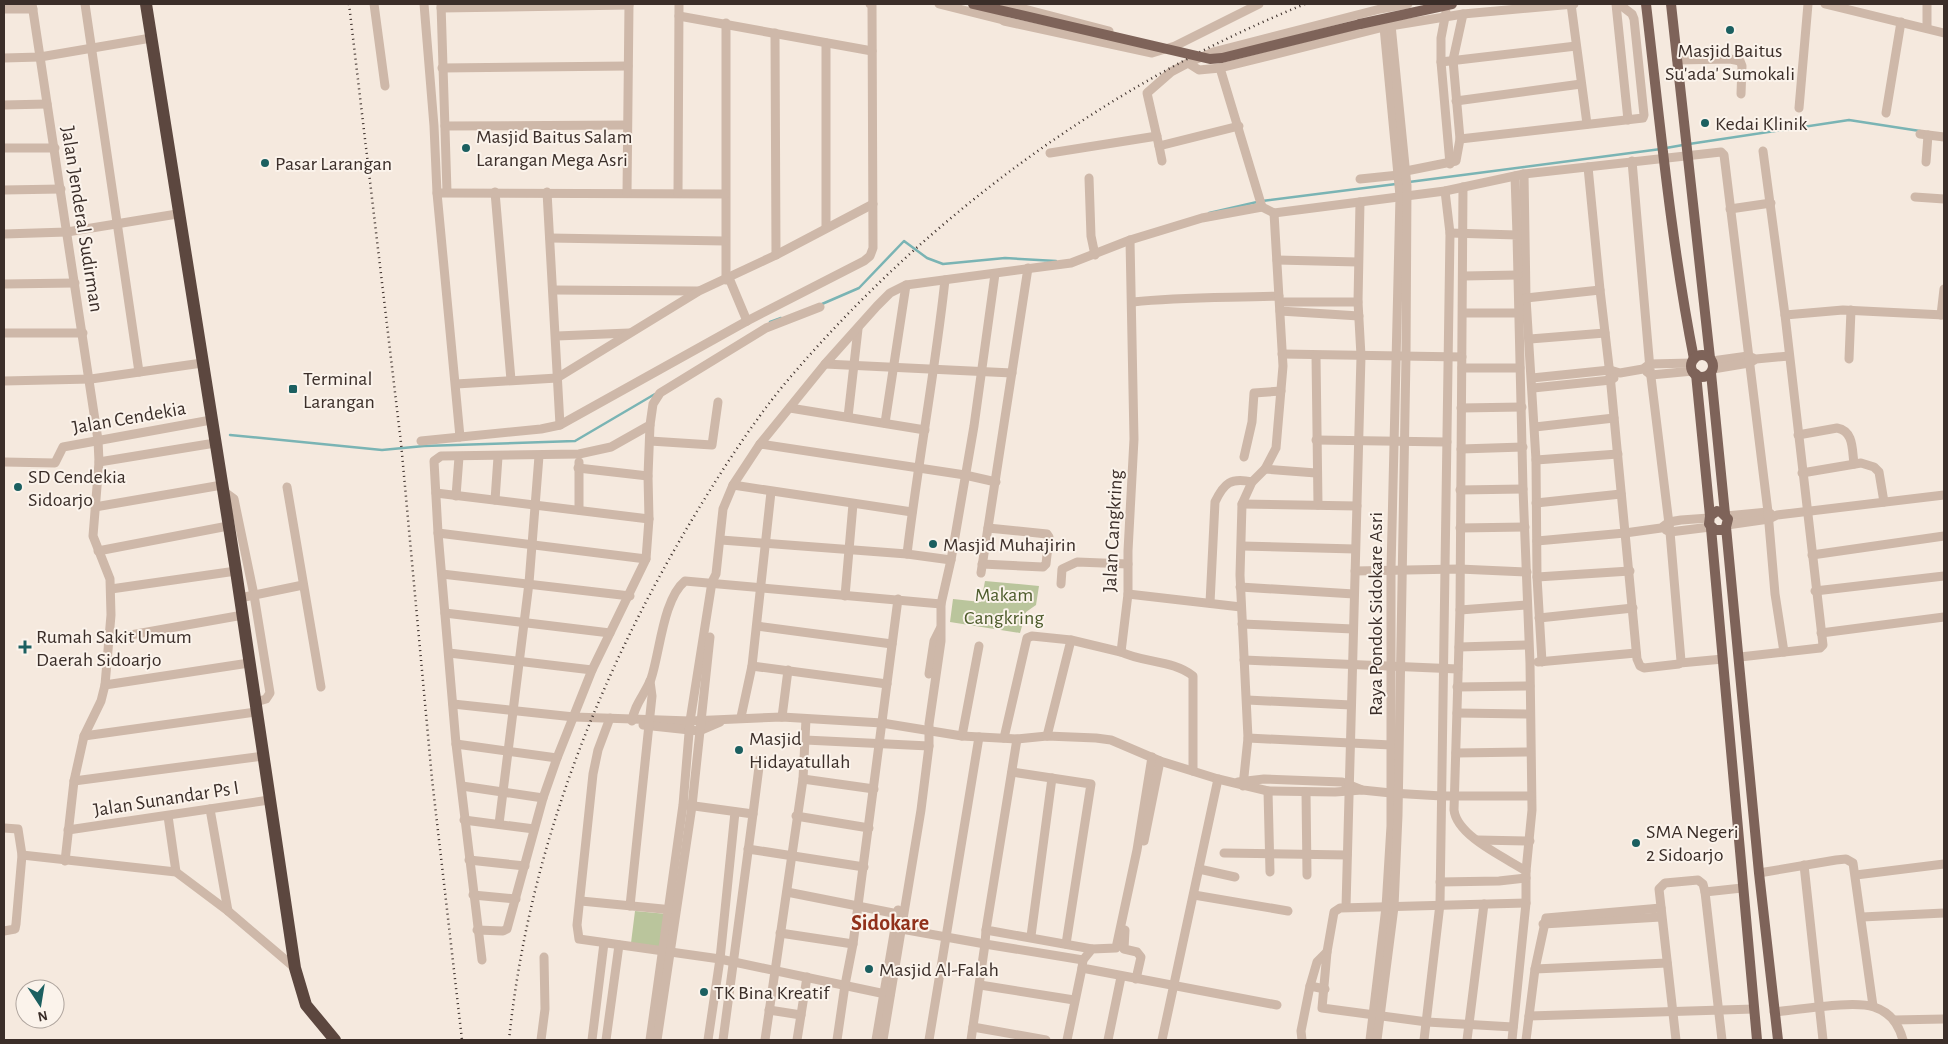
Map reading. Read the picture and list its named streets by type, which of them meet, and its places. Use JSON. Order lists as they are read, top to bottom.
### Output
{
  "streets": {
    "street": [
      "Jalan Jenderal Sudirman",
      "Jalan Cendekia",
      "Jalan Cangkring",
      "Raya Pondok Sidokare Asri",
      "Jalan Sunandar Ps I"
    ]
  },
  "crossings": [
    ["Jalan Jenderal Sudirman", "Jalan Cendekia"],
    ["Jalan Jenderal Sudirman", "Jalan Sunandar Ps I"]
  ],
  "districts": ["Sidokare"],
  "parks": ["Makam Cangkring"],
  "places": {
    "other": [
      "Masjid Baitus Su'ada' Sumokali",
      "Kedai Klinik",
      "Masjid Baitus Salam Larangan Mega Asri",
      "Pasar Larangan",
      "SD Cendekia Sidoarjo",
      "Masjid Muhajirin",
      "Masjid Hidayatullah",
      "SMA Negeri 2 Sidoarjo",
      "Masjid Al-Falah",
      "TK Bina Kreatif"
    ],
    "transit": ["Terminal Larangan"],
    "health": ["Rumah Sakit Umum Daerah Sidoarjo"]
  },
  "north": "bottom"
}
